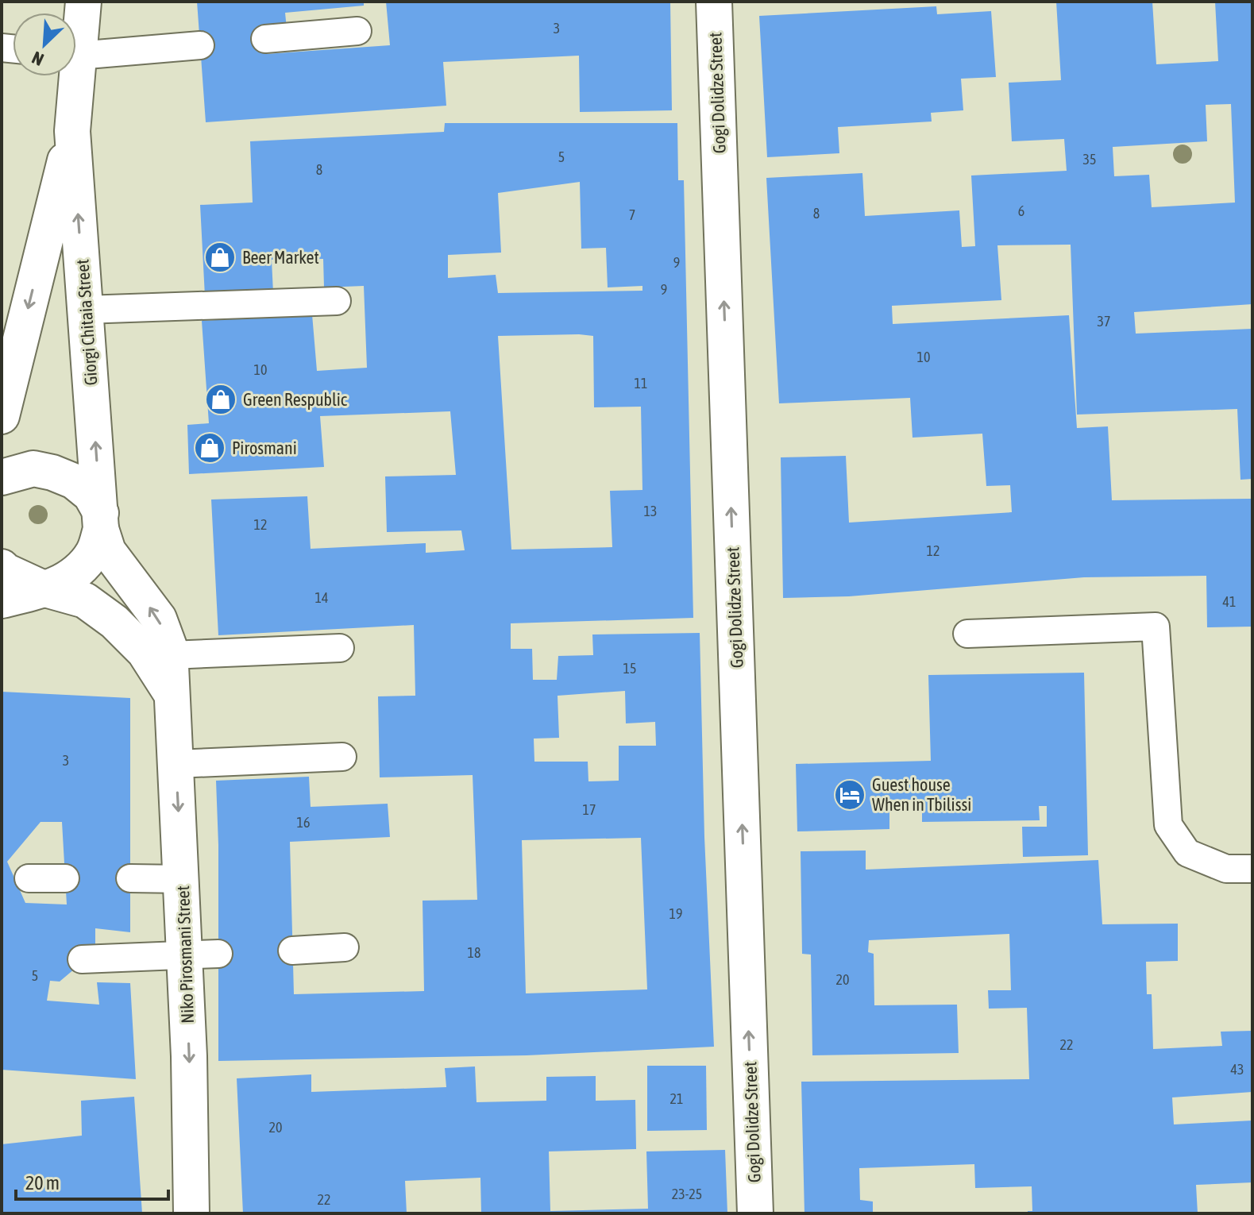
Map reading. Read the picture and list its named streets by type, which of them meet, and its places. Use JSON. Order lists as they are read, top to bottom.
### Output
{
  "streets": {
    "street": ["Gogi Dolidze Street", "Giorgi Chitaia Street", "Niko Pirosmani Street"]
  },
  "crossings": [
    ["Giorgi Chitaia Street", "Niko Pirosmani Street"]
  ],
  "one_way": ["Gogi Dolidze Street"],
  "places": {
    "shop": ["Beer Market", "Green Respublic", "Pirosmani"],
    "hotel": ["Guest house When in Tbilissi"]
  },
  "house_numbers": [
    "3",
    "5",
    "35",
    "8",
    "6",
    "8",
    "7",
    "9",
    "9",
    "37",
    "10",
    "10",
    "11",
    "13",
    "12",
    "12",
    "14",
    "41",
    "15",
    "3",
    "17",
    "16",
    "19",
    "18",
    "5",
    "20",
    "22",
    "43",
    "21",
    "20",
    "23-25",
    "22"
  ],
  "scale_bar": "20 m",
  "north": "bottom left"
}
